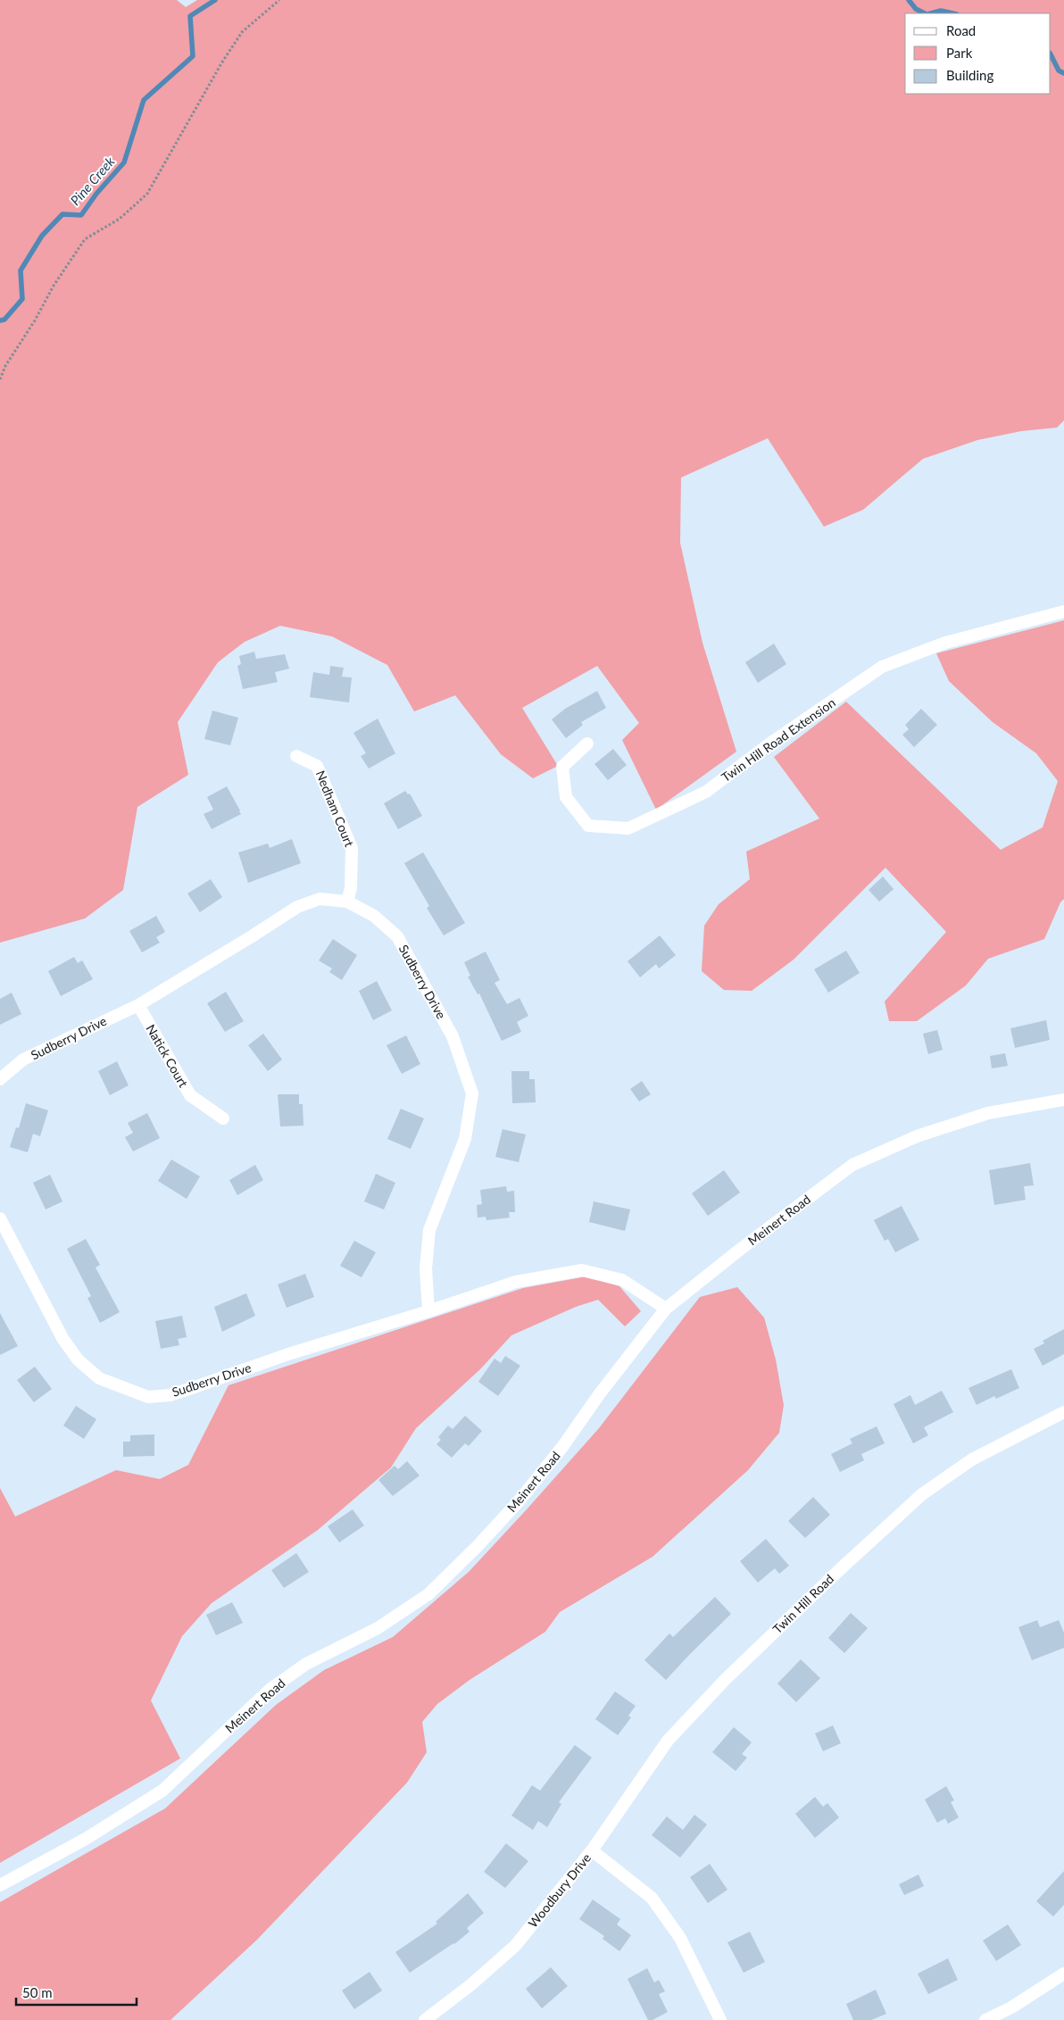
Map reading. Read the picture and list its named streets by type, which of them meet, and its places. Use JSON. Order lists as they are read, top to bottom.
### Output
{
  "streets": {
    "street": [
      "Twin Hill Road Extension",
      "Nedham Court",
      "Sudberry Drive",
      "Natick Court",
      "Meinert Road",
      "Twin Hill Road",
      "Woodbury Drive"
    ]
  },
  "crossings": [
    ["Nedham Court", "Sudberry Drive"],
    ["Sudberry Drive", "Natick Court"],
    ["Sudberry Drive", "Meinert Road"],
    ["Twin Hill Road", "Woodbury Drive"]
  ],
  "water": ["Pine Creek"],
  "legend": ["Road", "Park", "Building"],
  "scale_bar": "50 m"
}
